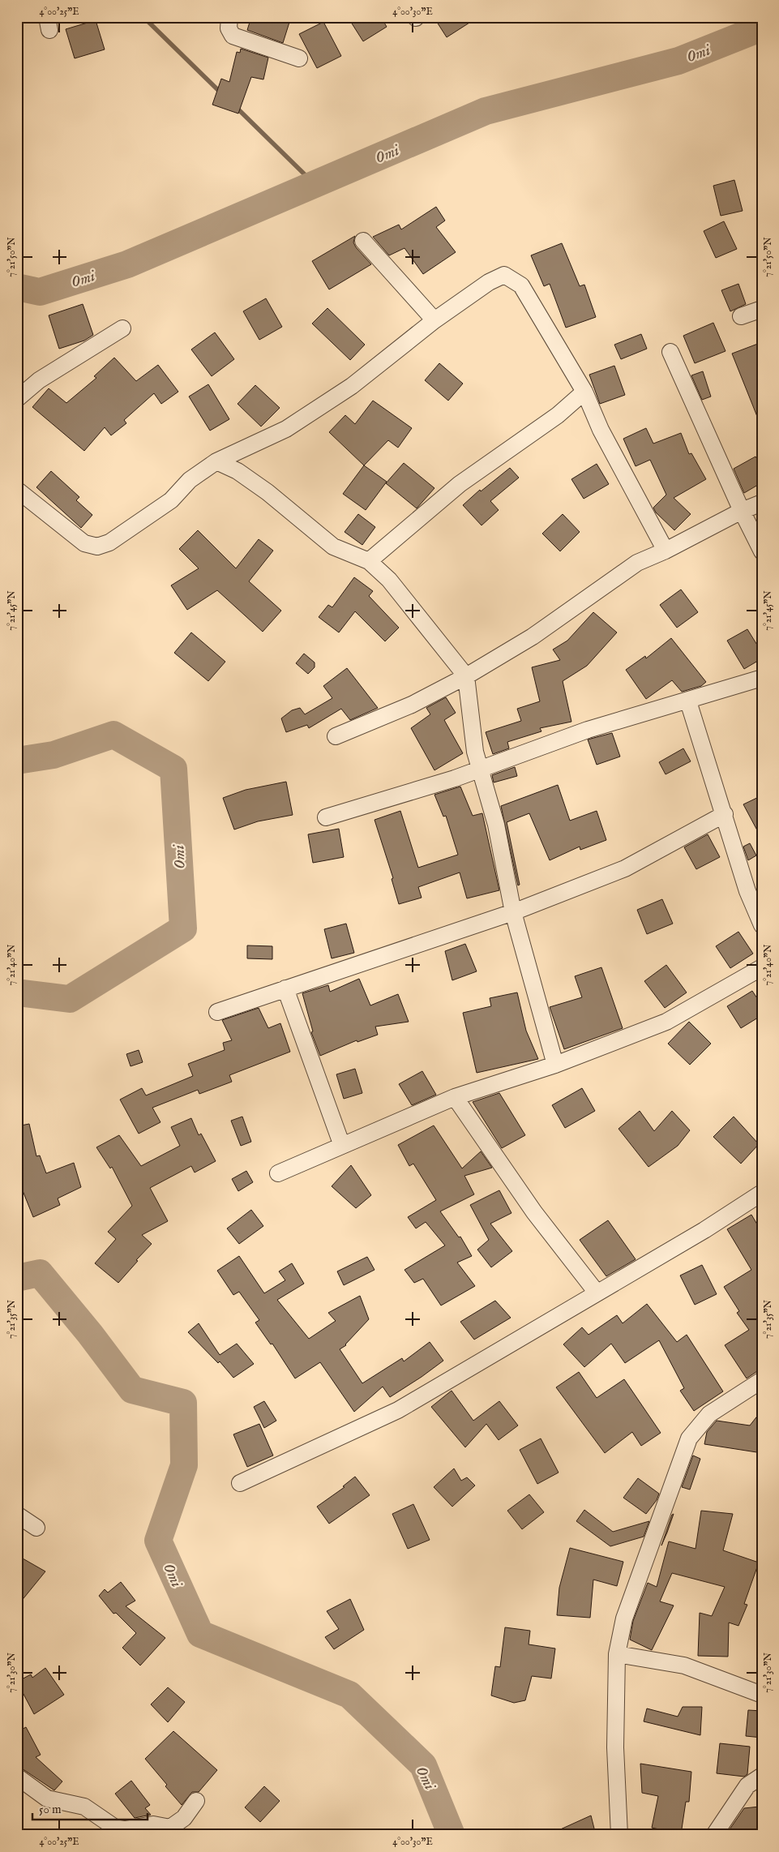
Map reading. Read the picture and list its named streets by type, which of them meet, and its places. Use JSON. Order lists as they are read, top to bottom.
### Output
{
  "water": ["Omi"],
  "scale_bar": "50 m",
  "coordinates": [
    "4°00'25\"E",
    "4°00'30\"E",
    "7°21'50\"N",
    "7°21'45\"N",
    "7°21'40\"N",
    "7°21'35\"N",
    "7°21'30\"N"
  ]
}
